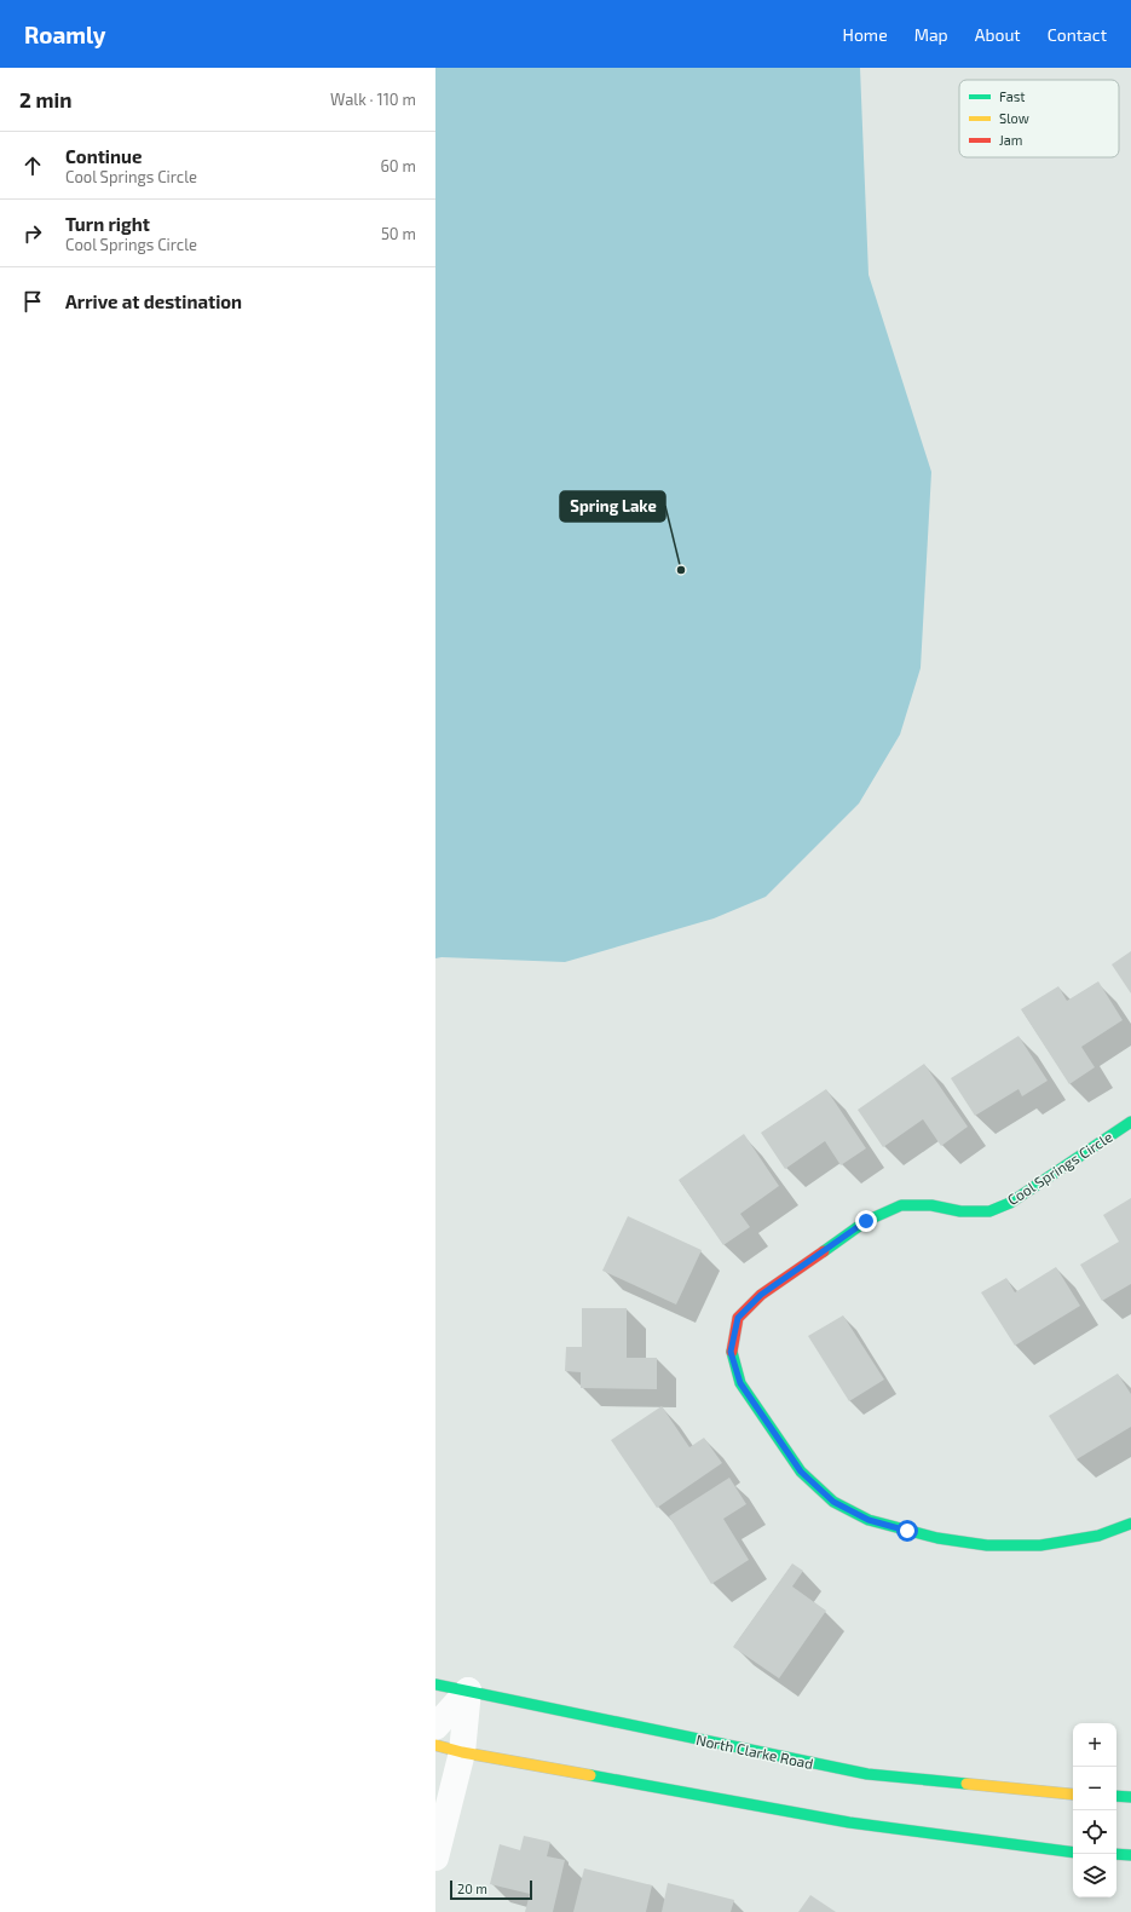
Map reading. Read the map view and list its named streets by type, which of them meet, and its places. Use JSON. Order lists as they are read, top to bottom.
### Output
{
  "streets": {
    "street": ["Cool Springs Circle", "North Clarke Road"]
  },
  "places": ["Spring Lake"],
  "legend": ["Fast", "Slow", "Jam"],
  "scale_bar": "20 m",
  "page": {
    "header": "Roamly",
    "nav": [
      "Home",
      "Map",
      "About",
      "Contact"
    ],
    "heading": ["2 min", "Walk · 110 m"],
    "list": [
      ["Continue", "Cool Springs Circle", "60 m"],
      ["Turn right", "Cool Springs Circle", "50 m"],
      "Arrive at destination"
    ],
    "map_buttons": ["+", "−"],
    "scale": "20 m"
  }
}
